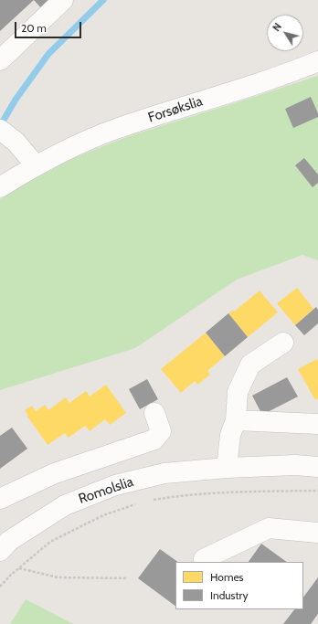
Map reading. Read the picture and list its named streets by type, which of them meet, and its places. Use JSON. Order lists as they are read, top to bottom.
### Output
{
  "streets": {
    "street": ["Forsøkslia", "Romolslia"]
  },
  "legend": ["Homes", "Industry"],
  "scale_bar": "20 m",
  "north": "top left"
}
